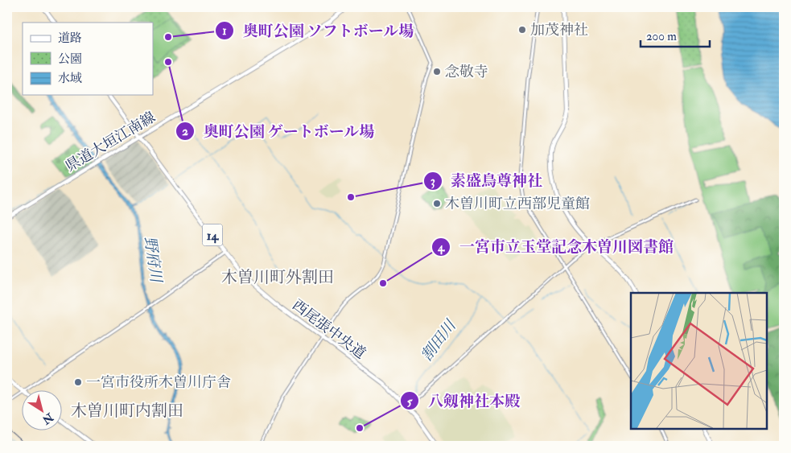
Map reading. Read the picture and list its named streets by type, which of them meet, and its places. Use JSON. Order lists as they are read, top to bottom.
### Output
{
  "streets": {
    "main road": ["県道大垣江南線", "14", "西尾張中央道"]
  },
  "crossings": [
    ["県道大垣江南線", "西尾張中央道"]
  ],
  "districts": ["木曽川町外割田", "木曽川町内割田"],
  "water": ["野府川", "割田川"],
  "places": [
    "加茂神社",
    "奥町公園 ソフトボール場",
    "奥町公園 ゲートボール場",
    "念敬寺",
    "素盛鳥尊神社",
    "木曽川町立西部児童館",
    "一宮市立玉堂記念木曽川図書館",
    "一宮市役所木曽川庁舎",
    "八剱神社本殿"
  ],
  "legend": ["道路", "公園", "水域"],
  "scale_bar": "200 m",
  "north": "bottom right"
}
